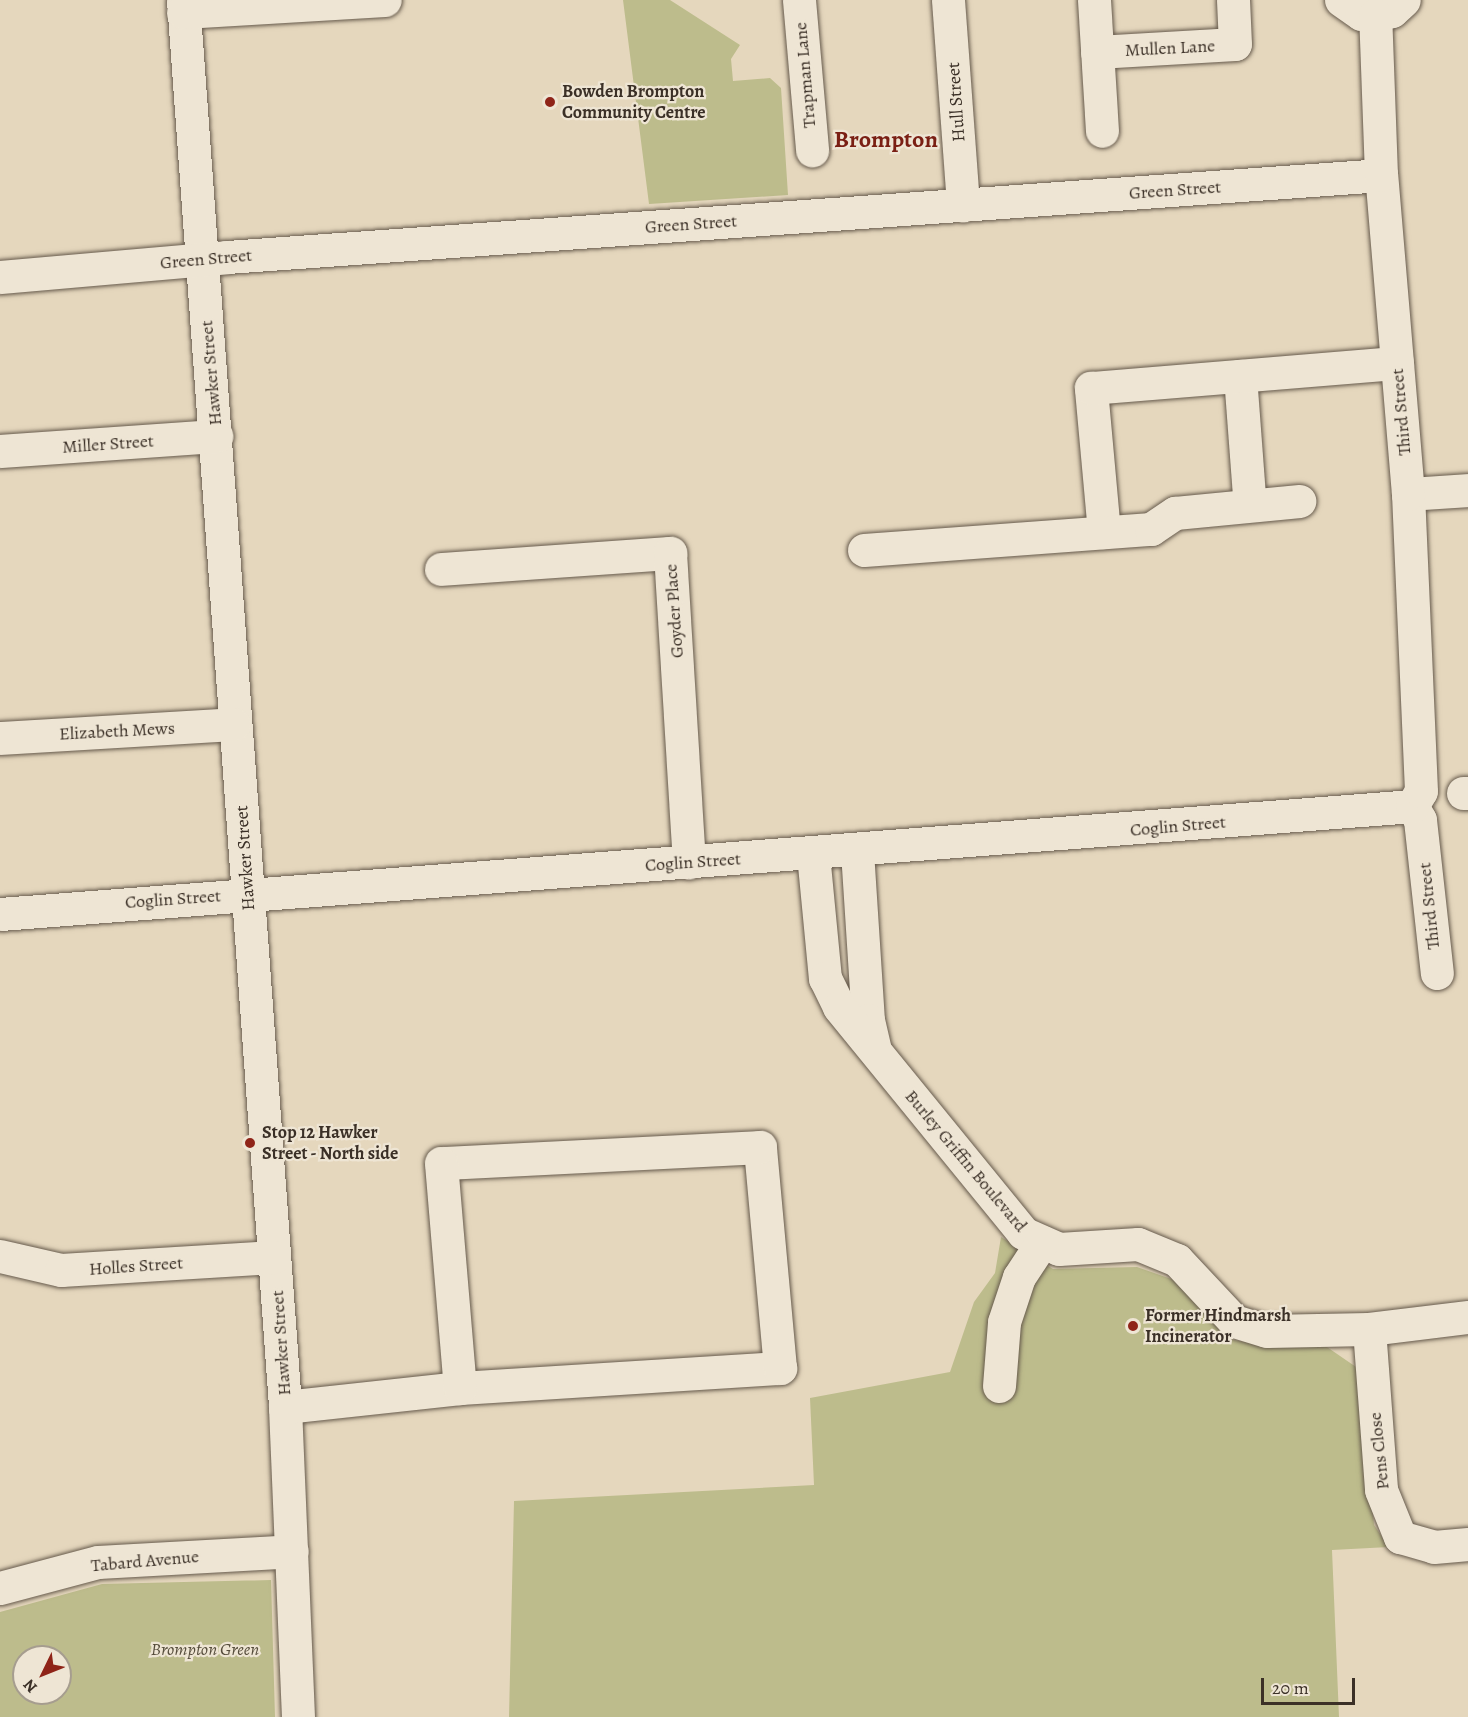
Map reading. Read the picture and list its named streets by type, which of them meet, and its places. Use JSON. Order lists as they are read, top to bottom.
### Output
{
  "streets": {
    "street": [
      "Mullen Lane",
      "Trapman Lane",
      "Hull Street",
      "Green Street",
      "Hawker Street",
      "Third Street",
      "Miller Street",
      "Goyder Place",
      "Elizabeth Mews",
      "Coglin Street",
      "Burley Griffin Boulevard",
      "Holles Street",
      "Pens Close",
      "Tabard Avenue"
    ]
  },
  "crossings": [
    ["Hull Street", "Green Street"],
    ["Green Street", "Hawker Street"],
    ["Green Street", "Third Street"],
    ["Hawker Street", "Miller Street"],
    ["Hawker Street", "Elizabeth Mews"],
    ["Hawker Street", "Coglin Street"],
    ["Hawker Street", "Holles Street"],
    ["Hawker Street", "Tabard Avenue"],
    ["Third Street", "Coglin Street"],
    ["Goyder Place", "Coglin Street"],
    ["Coglin Street", "Burley Griffin Boulevard"],
    ["Burley Griffin Boulevard", "Pens Close"]
  ],
  "districts": ["Brompton"],
  "parks": ["Brompton Green"],
  "places": ["Bowden Brompton Community Centre", "Stop 12 Hawker Street - North side", "Former Hindmarsh Incinerator"],
  "scale_bar": "20 m",
  "north": "bottom left"
}
